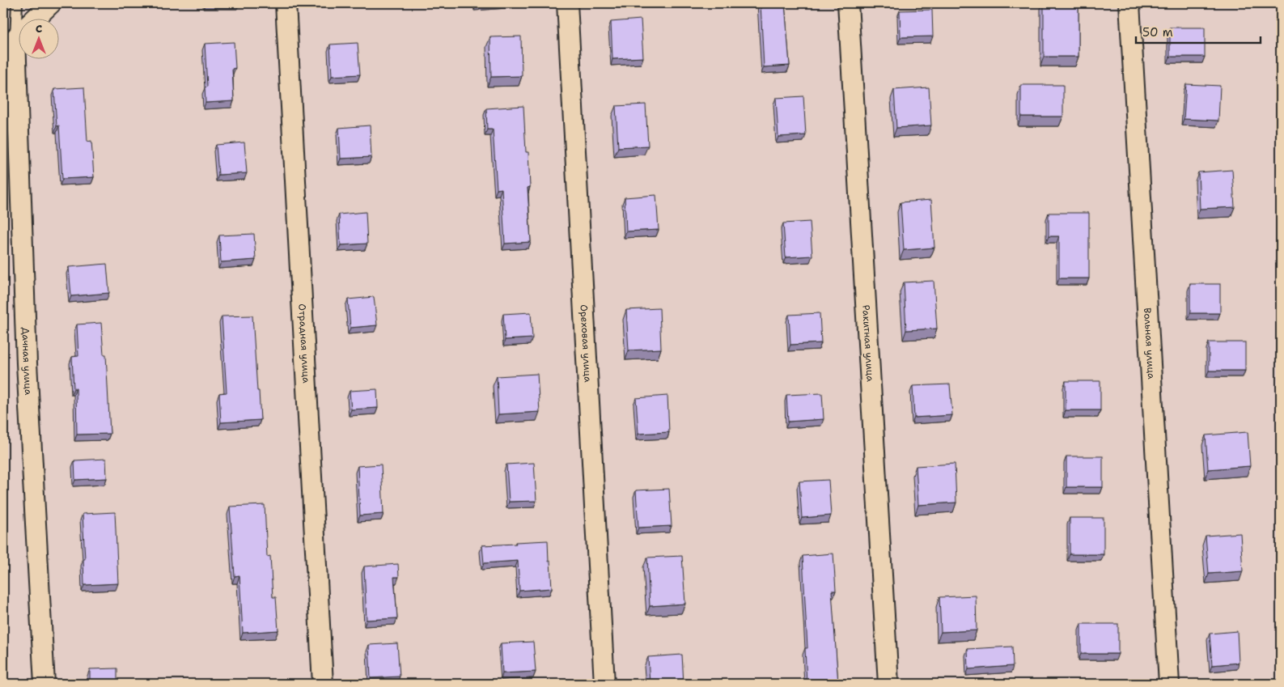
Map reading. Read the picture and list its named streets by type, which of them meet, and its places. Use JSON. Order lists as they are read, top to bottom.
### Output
{
  "streets": {
    "street": [
      "Отрадная улица",
      "Ореховая улица",
      "Ракитная улица",
      "Вольная улица",
      "Дачная улица"
    ]
  },
  "scale_bar": "50 m",
  "north": "top"
}
